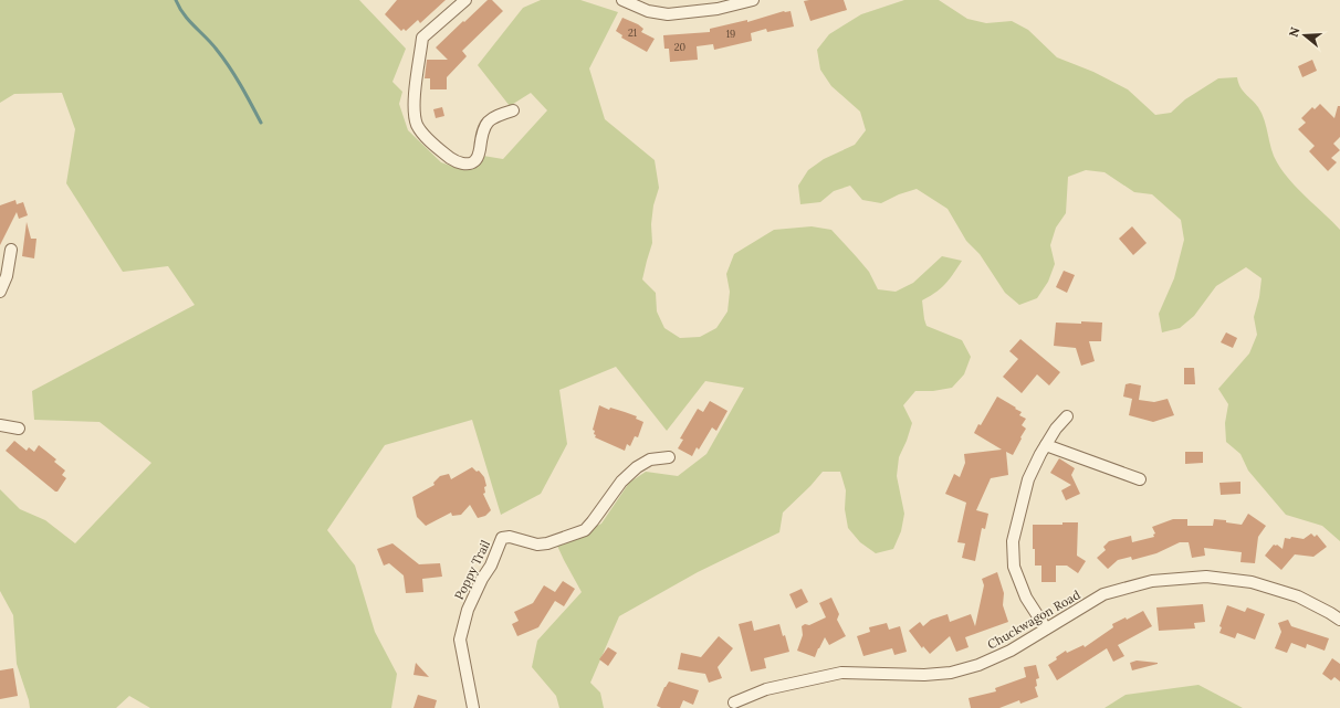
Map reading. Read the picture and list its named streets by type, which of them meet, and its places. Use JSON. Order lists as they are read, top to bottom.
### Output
{
  "streets": {
    "street": ["Poppy Trail", "Chuckwagon Road"]
  },
  "house_numbers": ["21", "19", "20"],
  "north": "left"
}
